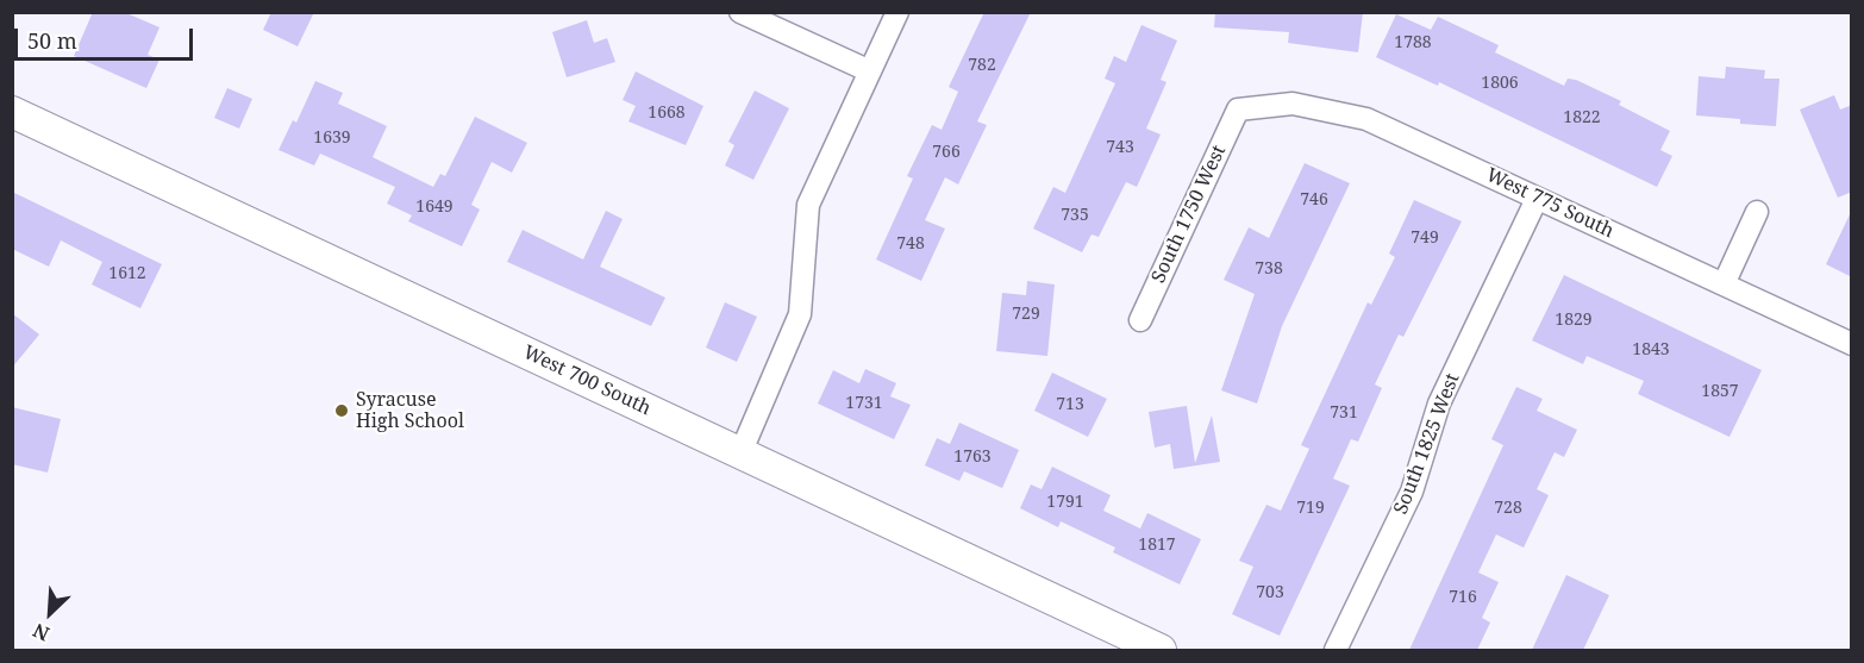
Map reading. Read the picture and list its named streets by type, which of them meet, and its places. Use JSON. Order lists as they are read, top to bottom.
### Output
{
  "streets": {
    "street": [
      "West 775 South",
      "South 1750 West",
      "West 700 South",
      "South 1825 West"
    ]
  },
  "crossings": [
    ["West 775 South", "South 1750 West"],
    ["West 775 South", "South 1825 West"]
  ],
  "places": ["Syracuse High School"],
  "house_numbers": [
    "1788",
    "782",
    "1806",
    "1668",
    "1822",
    "1639",
    "743",
    "766",
    "746",
    "1649",
    "735",
    "749",
    "748",
    "738",
    "1612",
    "729",
    "1829",
    "1843",
    "1857",
    "1731",
    "713",
    "731",
    "1763",
    "1791",
    "719",
    "728",
    "1817",
    "703",
    "716"
  ],
  "scale_bar": "50 m",
  "north": "bottom left"
}
